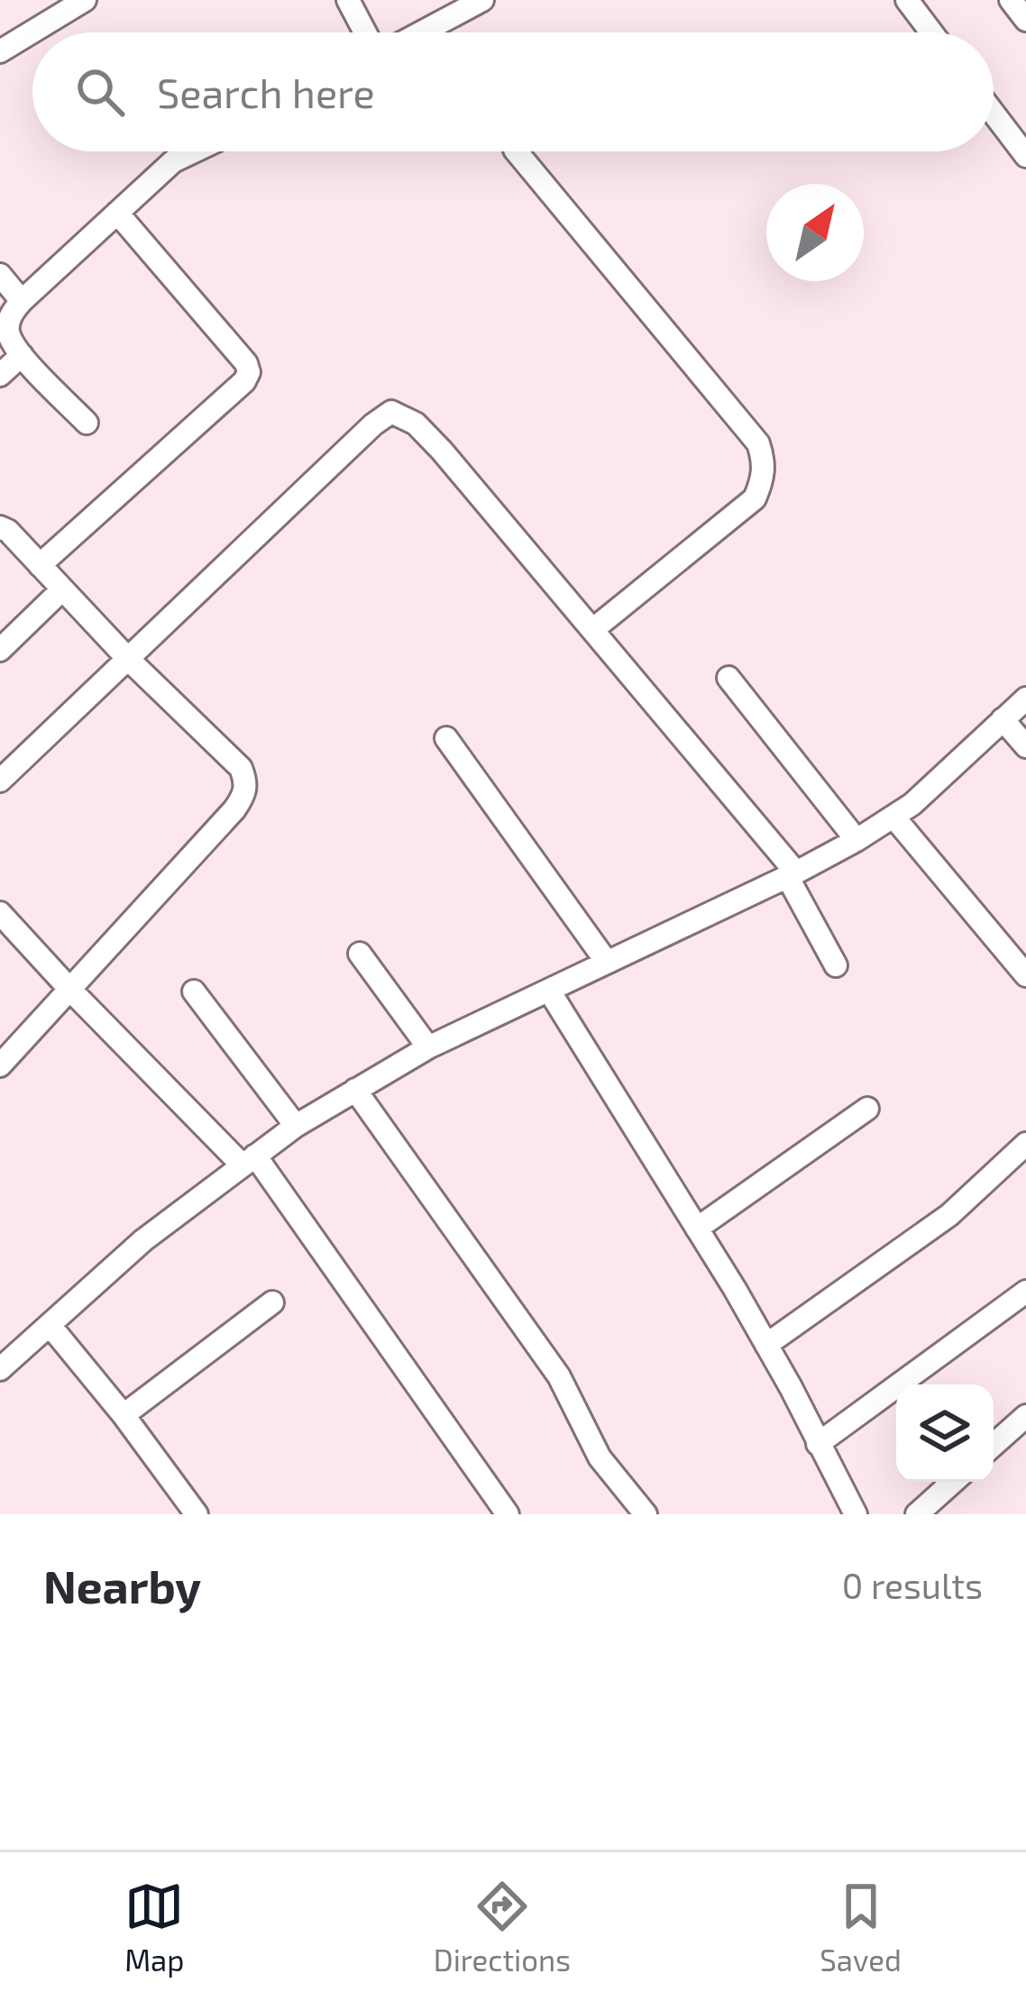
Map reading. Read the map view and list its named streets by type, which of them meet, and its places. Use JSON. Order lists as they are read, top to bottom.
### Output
{
  "north": "top right",
  "page": {
    "search": "Search here",
    "heading": ["Nearby", "0 results"],
    "nav": ["Map", "Directions", "Saved"]
  }
}
